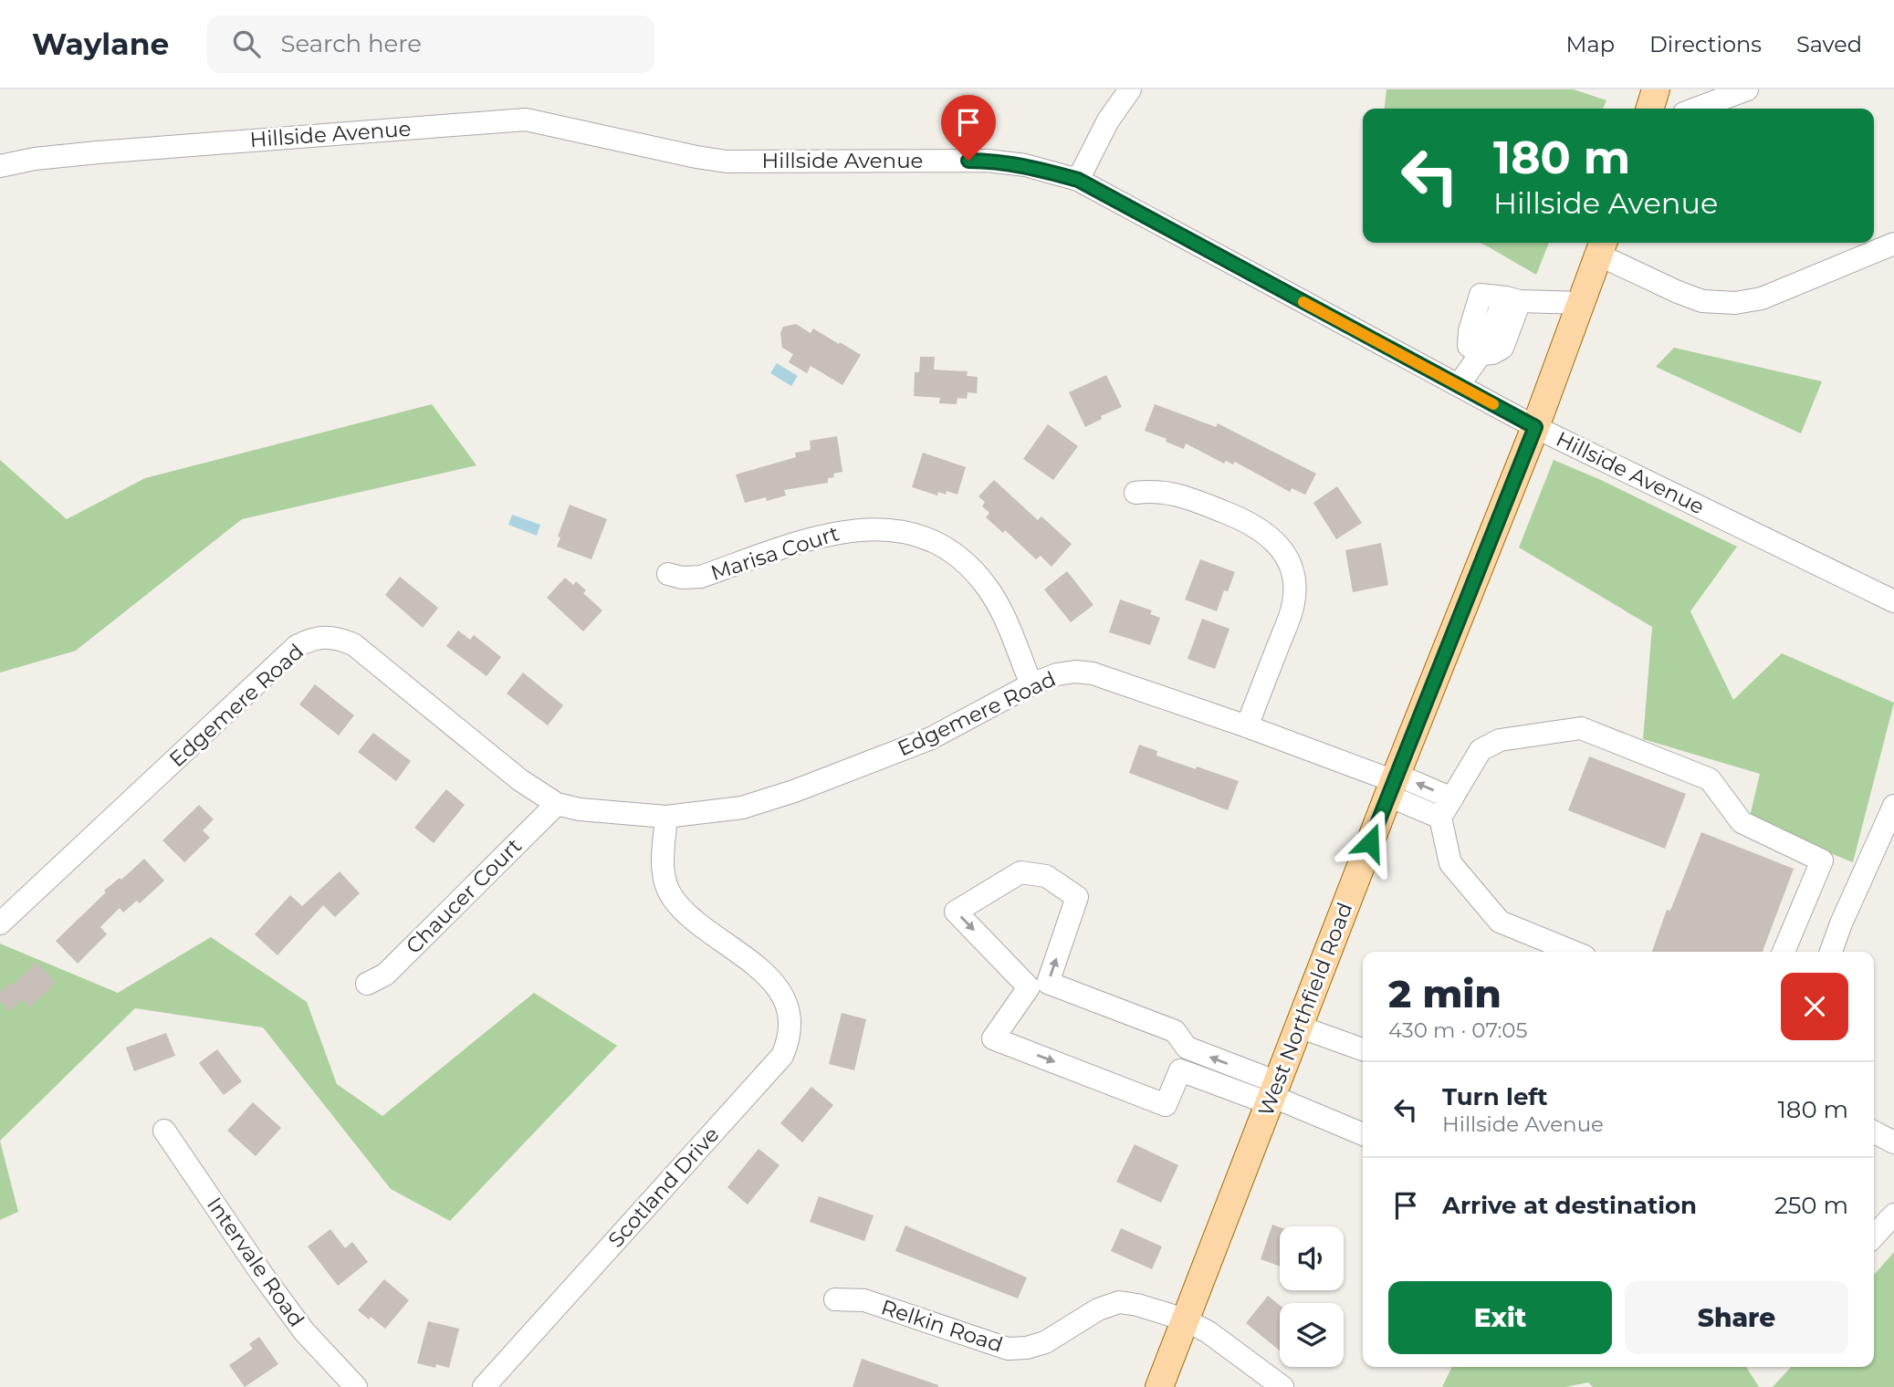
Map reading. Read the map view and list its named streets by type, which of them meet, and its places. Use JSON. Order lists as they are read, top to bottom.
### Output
{
  "streets": {
    "main road": ["West Northfield Road"],
    "street": [
      "Hillside Avenue",
      "Marisa Court",
      "Edgemere Road",
      "Chaucer Court",
      "Scotland Drive",
      "Intervale Road",
      "Relkin Road"
    ]
  },
  "crossings": [
    ["Hillside Avenue", "West Northfield Road"],
    ["Marisa Court", "Edgemere Road"],
    ["Edgemere Road", "Chaucer Court"],
    ["Edgemere Road", "West Northfield Road"],
    ["Edgemere Road", "Scotland Drive"],
    ["West Northfield Road", "Relkin Road"]
  ],
  "page": {
    "header": "Waylane",
    "search": "Search here",
    "nav": ["Map", "Directions", "Saved"],
    "turn": ["180 m", "Hillside Avenue"],
    "heading": ["2 min", "430 m · 07:05"],
    "list": [
      {
        "name": "Turn left",
        "note": "Hillside Avenue",
        "value": "180 m"
      },
      {
        "name": "Arrive at destination",
        "value": "250 m"
      }
    ],
    "buttons": ["Exit", "Share"]
  }
}
